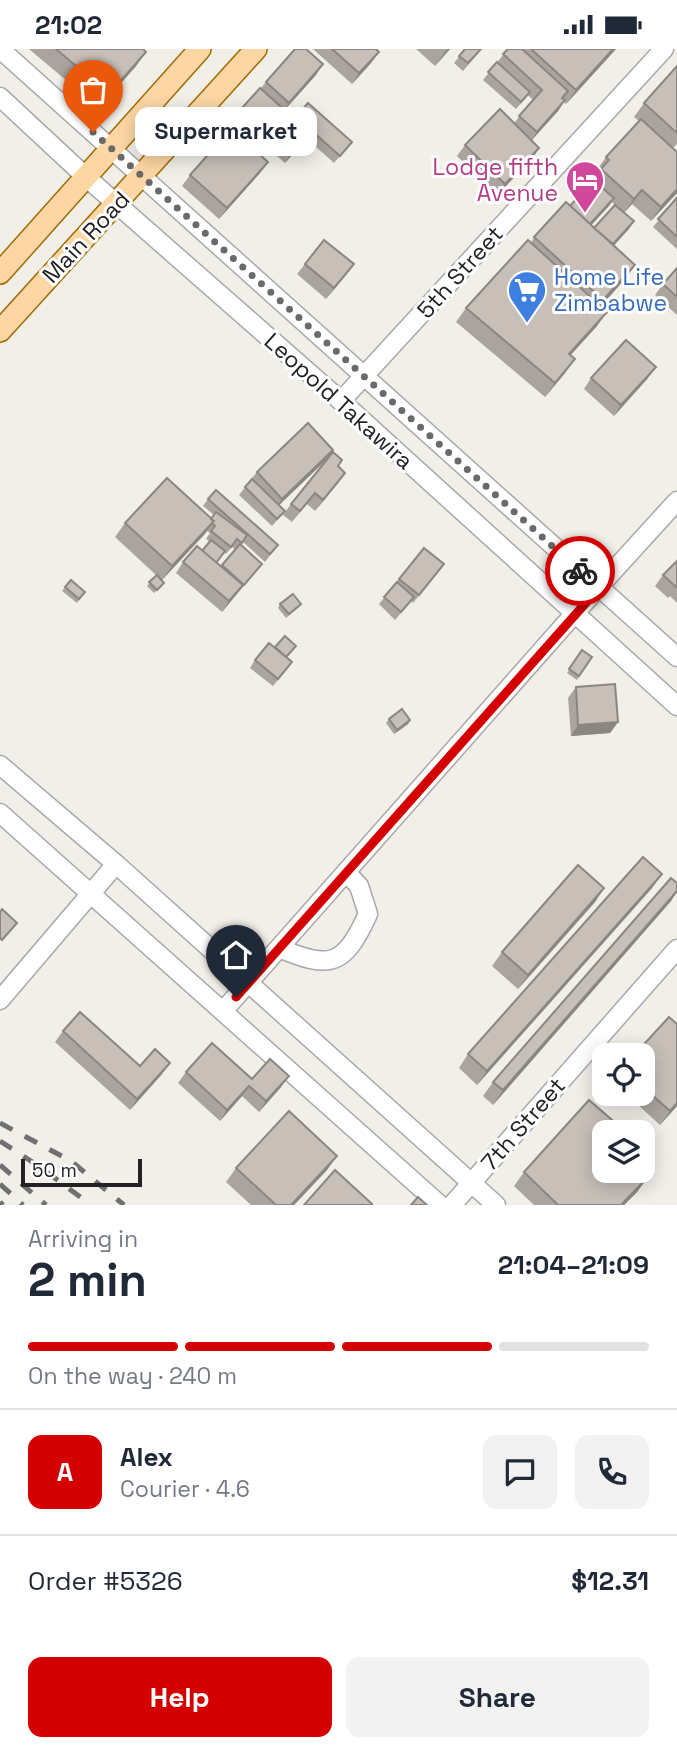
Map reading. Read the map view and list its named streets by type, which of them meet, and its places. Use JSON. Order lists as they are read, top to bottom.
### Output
{
  "streets": {
    "main road": ["Main Road"],
    "street": ["5th Street", "Leopold Takawira", "7th Street"]
  },
  "crossings": [
    ["Main Road", "Leopold Takawira"],
    ["5th Street", "Leopold Takawira"]
  ],
  "places": {
    "other": ["Supermarket"],
    "hotel": ["Lodge fifth Avenue"],
    "supermarket": ["Home Life Zimbabwe"]
  },
  "scale_bar": "50 m",
  "page": {
    "status": "21:02",
    "bubble": "Supermarket",
    "scale": "50 m",
    "heading": ["2 min", "Arriving in", "21:04–21:09"],
    "panel": [
      "Alex",
      "Courier · 4.6",
      "Order #5326",
      "$12.31"
    ],
    "bar": "On the way · 240 m",
    "round": "A",
    "buttons": ["Help", "Share"]
  }
}
